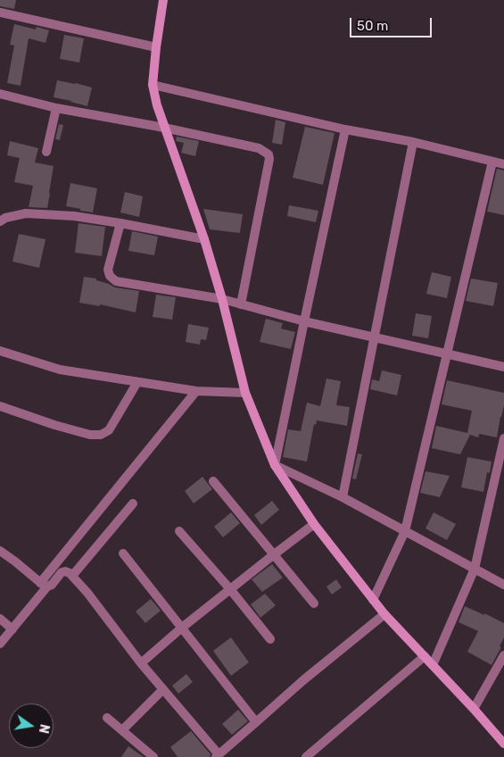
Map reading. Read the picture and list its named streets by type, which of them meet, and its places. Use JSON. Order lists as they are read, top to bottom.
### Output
{
  "scale_bar": "50 m",
  "north": "right"
}
